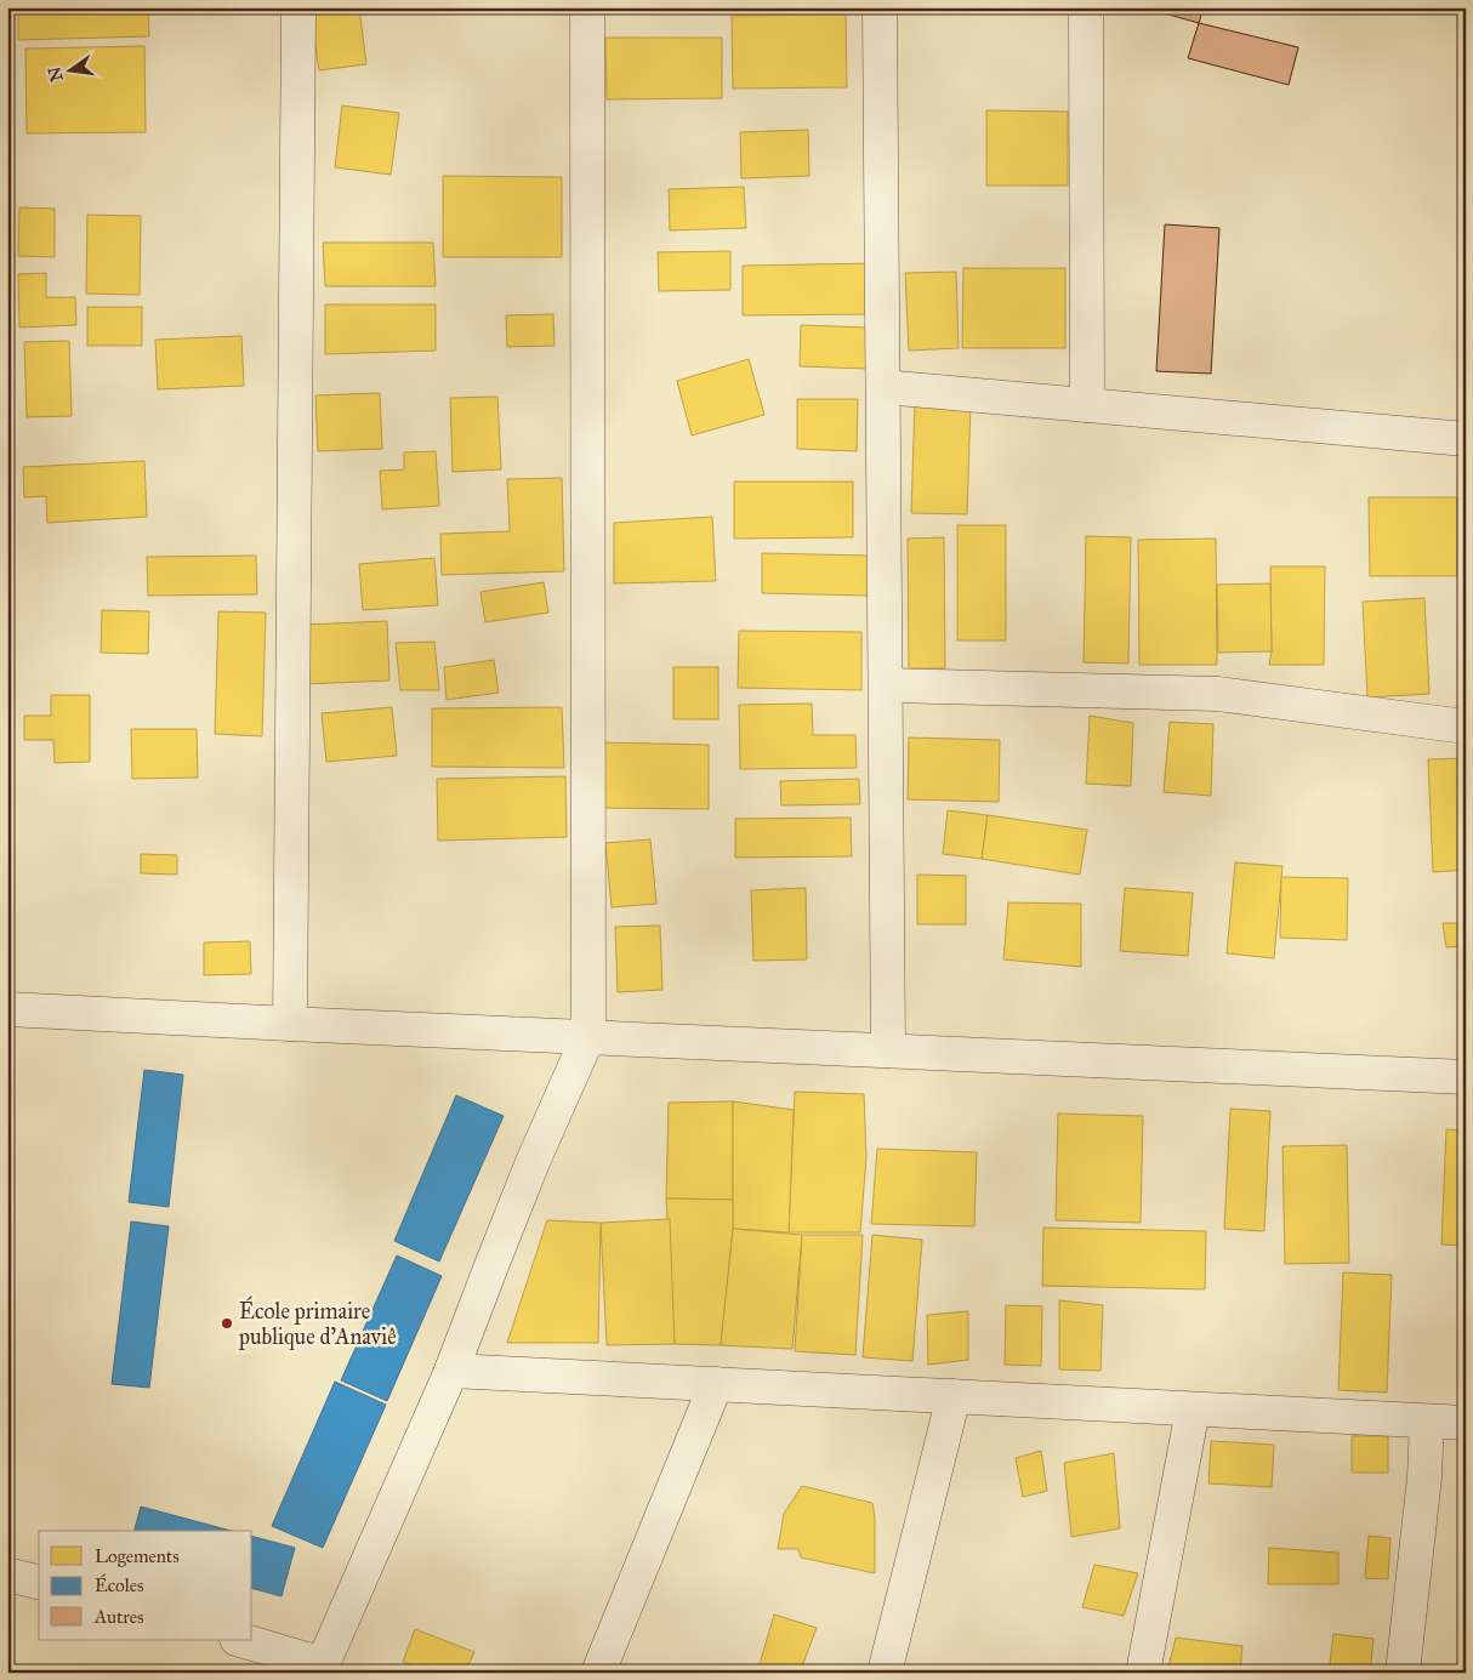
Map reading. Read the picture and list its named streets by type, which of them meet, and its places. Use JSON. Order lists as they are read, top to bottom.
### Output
{
  "places": ["École primaire publique d'Anaviê"],
  "legend": ["Logements", "Écoles", "Autres"],
  "north": "left"
}
